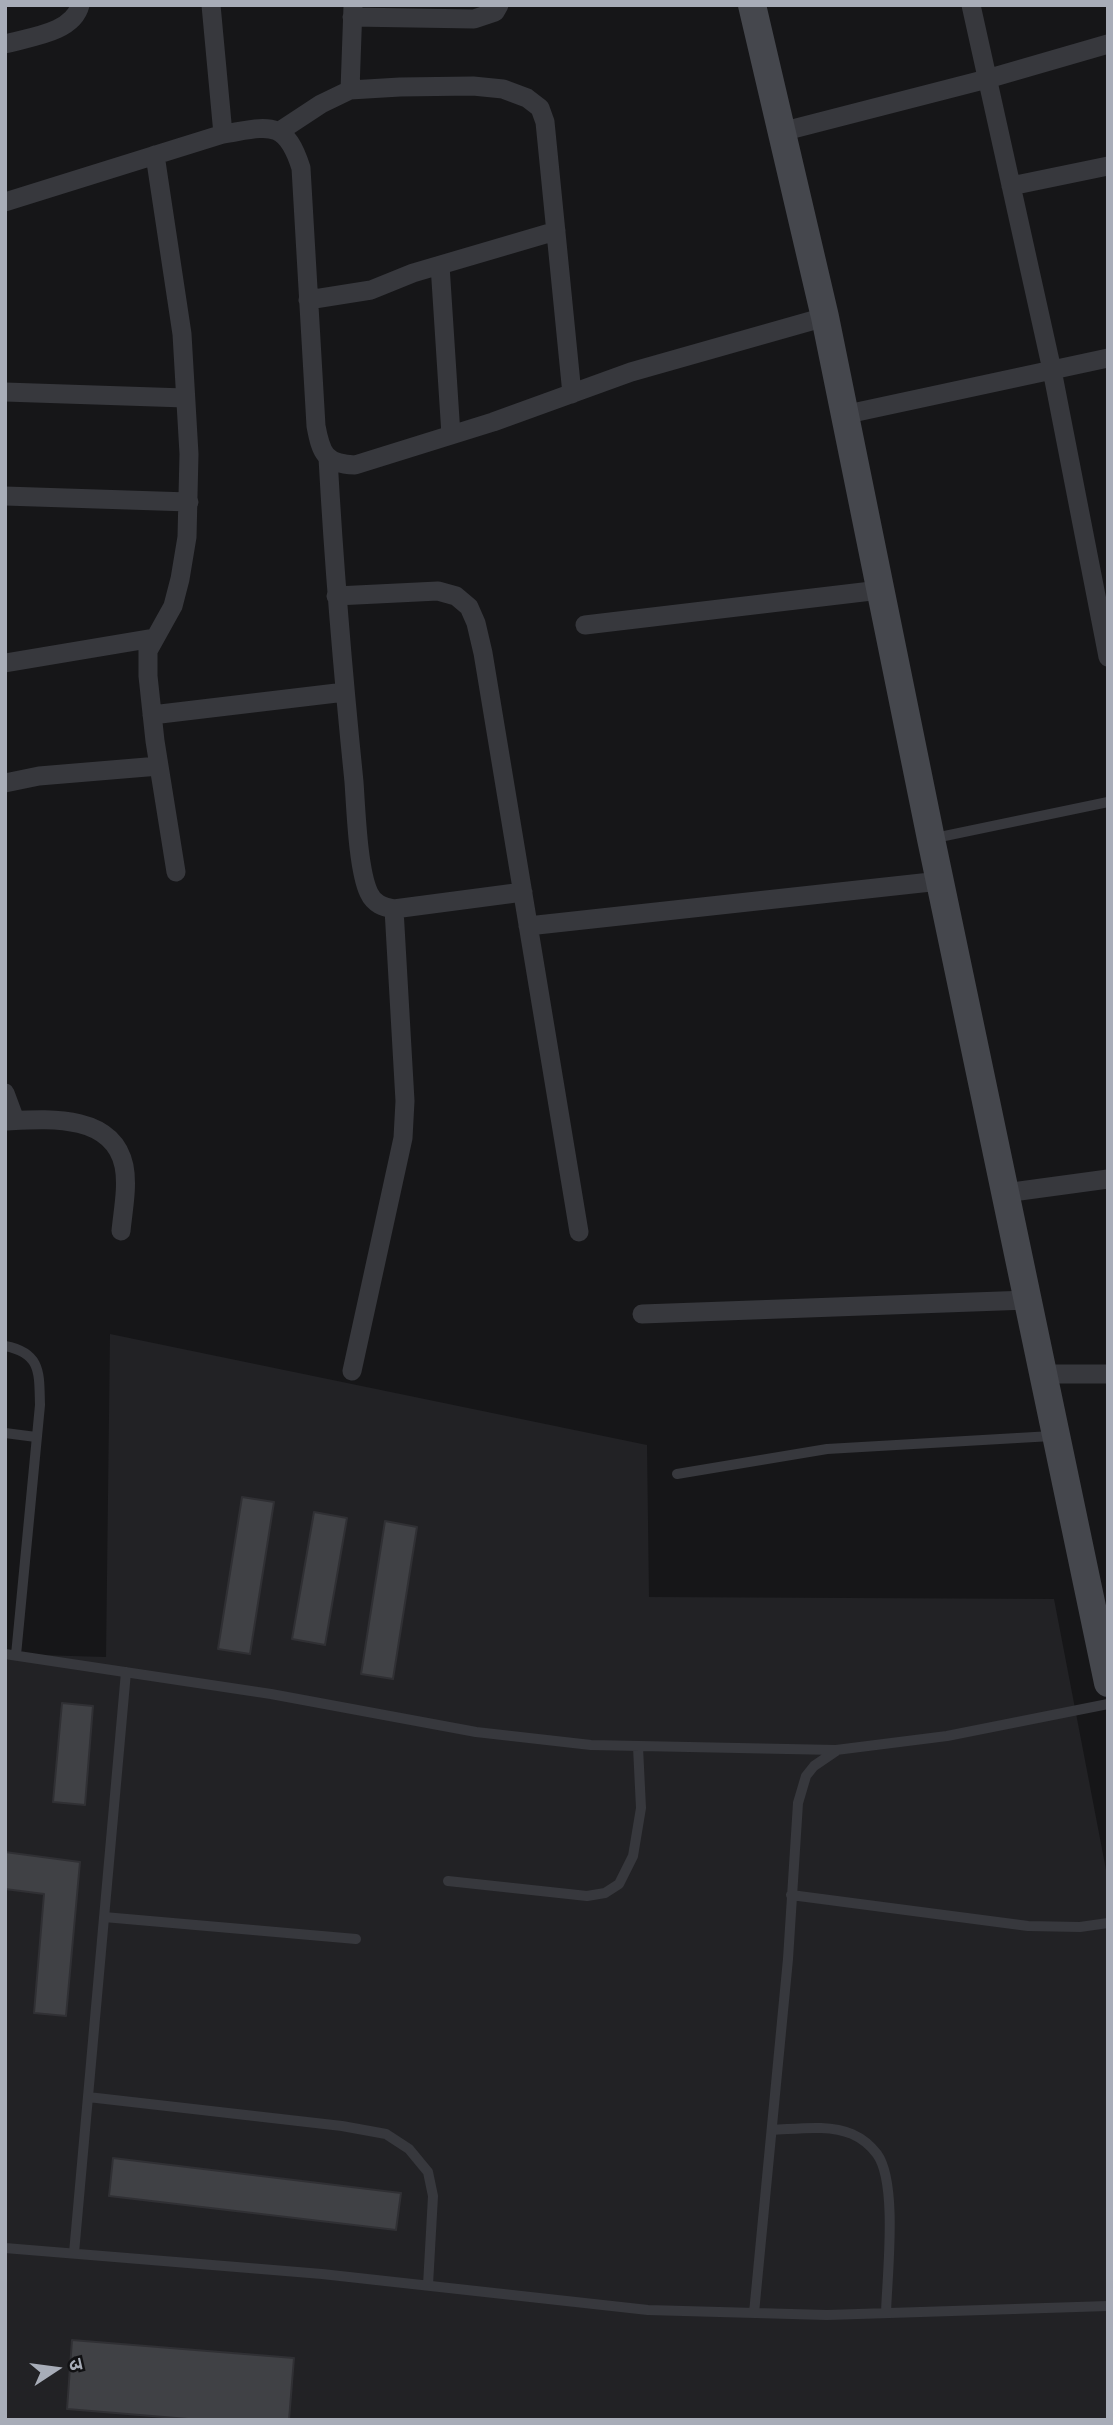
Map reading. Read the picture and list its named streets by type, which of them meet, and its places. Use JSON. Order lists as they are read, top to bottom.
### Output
{
  "north": "right"
}
